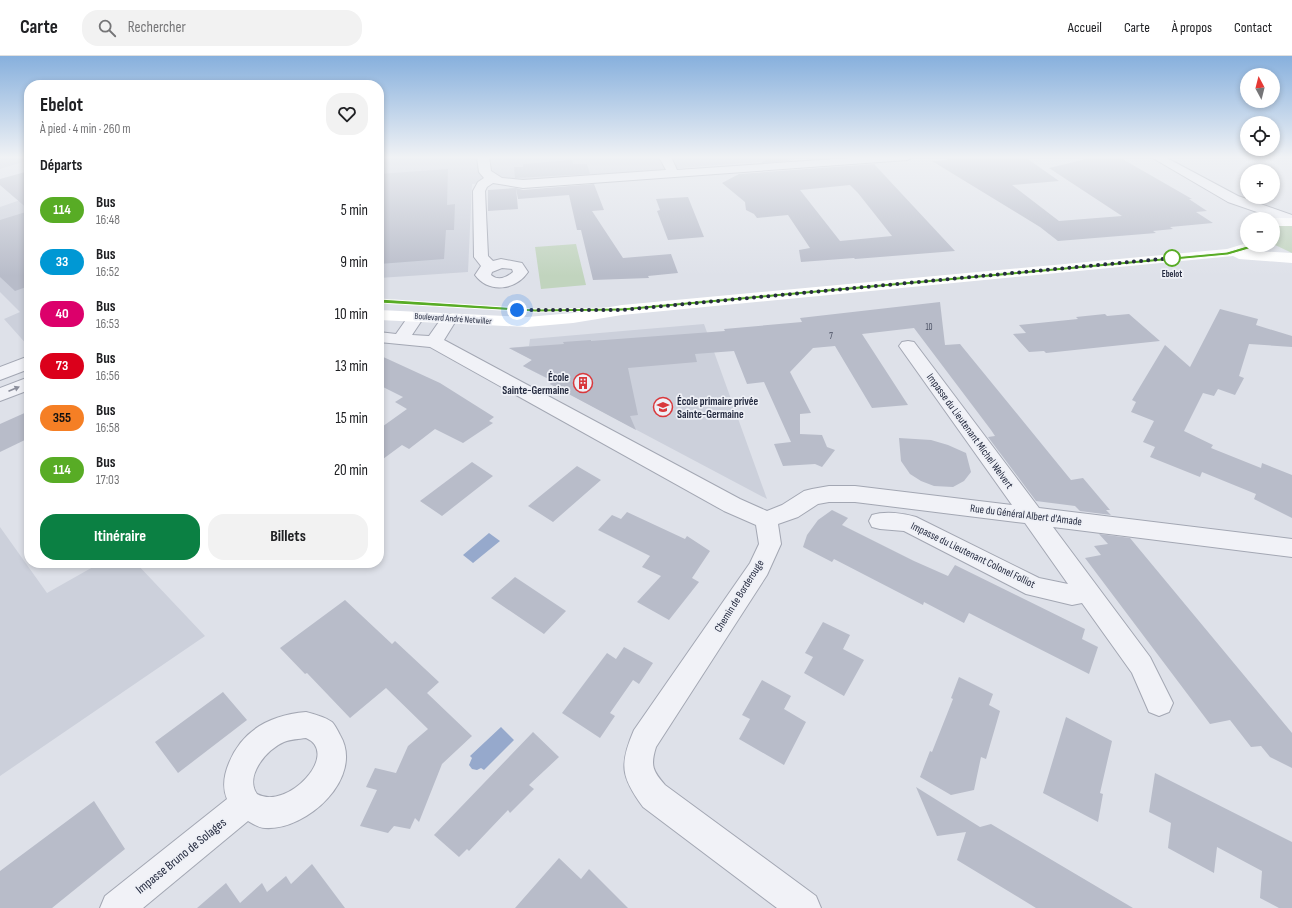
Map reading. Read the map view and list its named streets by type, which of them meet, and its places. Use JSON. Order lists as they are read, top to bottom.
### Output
{
  "streets": {
    "main road": ["Boulevard André Netwiller"],
    "street": [
      "Impasse du Lieutenant Michel Welvert",
      "Rue du Général Albert d'Amade",
      "Impasse du Lieutenant Colonel Folliot",
      "Chemin de Borderouge",
      "Impasse Bruno de Solages"
    ]
  },
  "crossings": [
    ["Impasse du Lieutenant Michel Welvert", "Rue du Général Albert d'Amade"],
    ["Rue du Général Albert d'Amade", "Chemin de Borderouge"]
  ],
  "places": {
    "other": ["Ebelot"],
    "building": ["École Sainte-Germaine"],
    "school or university": ["École primaire privée Sainte-Germaine"]
  },
  "lines": ["bus line 114"],
  "house_numbers": ["10", "7"],
  "north": "top",
  "page": {
    "header": "Carte",
    "search": "Rechercher",
    "nav": [
      "Accueil",
      "Carte",
      "À propos",
      "Contact"
    ],
    "map_buttons": ["+", "−"],
    "heading": [
      ["Ebelot", "À pied · 4 min · 260 m"],
      "Départs"
    ],
    "list": [
      {
        "mark": "114",
        "name": "Bus",
        "note": "16:48",
        "value": "5 min"
      },
      {
        "mark": "33",
        "name": "Bus",
        "note": "16:52",
        "value": "9 min"
      },
      {
        "mark": "40",
        "name": "Bus",
        "note": "16:53",
        "value": "10 min"
      },
      {
        "mark": "73",
        "name": "Bus",
        "note": "16:56",
        "value": "13 min"
      },
      {
        "mark": "355",
        "name": "Bus",
        "note": "16:58",
        "value": "15 min"
      },
      {
        "mark": "114",
        "name": "Bus",
        "note": "17:03",
        "value": "20 min"
      }
    ],
    "buttons": ["Itinéraire", "Billets"]
  }
}
